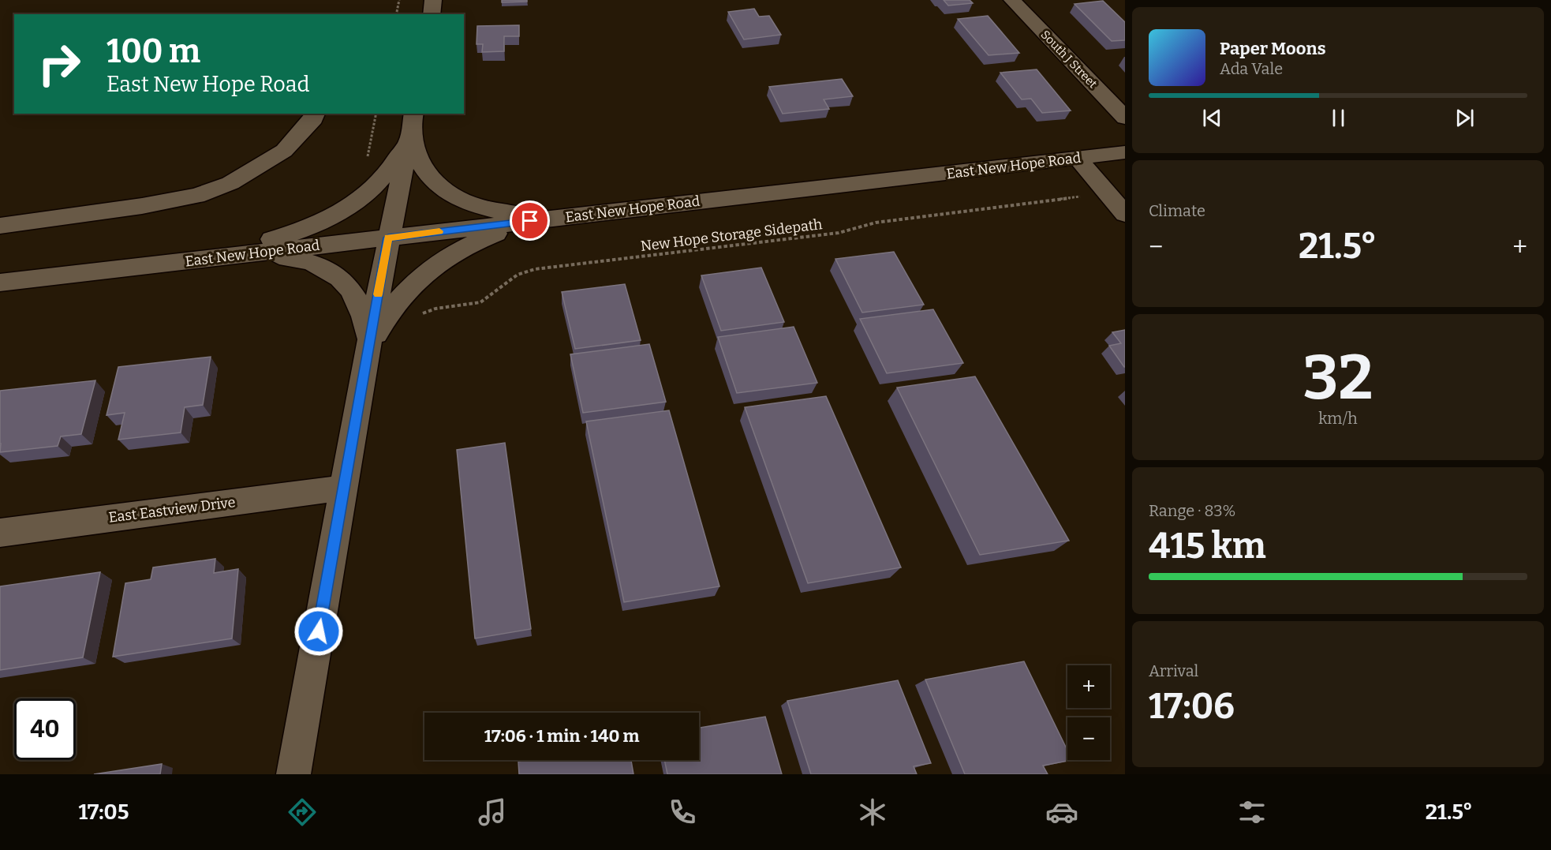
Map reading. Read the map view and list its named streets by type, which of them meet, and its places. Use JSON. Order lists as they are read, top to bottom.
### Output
{
  "streets": {
    "street": ["South J Street", "East New Hope Road", "East Eastview Drive"],
    "path": ["New Hope Storage Sidepath"]
  },
  "page": {
    "turn": ["100 m", "East New Hope Road"],
    "song": ["Paper Moons", "Ada Vale"],
    "tile": [
      "Climate",
      ["32", "km/h"],
      ["Range · 83%", "415 km"],
      ["Arrival", "17:06"]
    ],
    "heat": ["−", "21.5°", "+"],
    "map_buttons": ["+", "−"],
    "limit": "40",
    "trip": "17:06 · 1 min · 140 m",
    "tabs": ["17:05", "21.5°"]
  }
}
